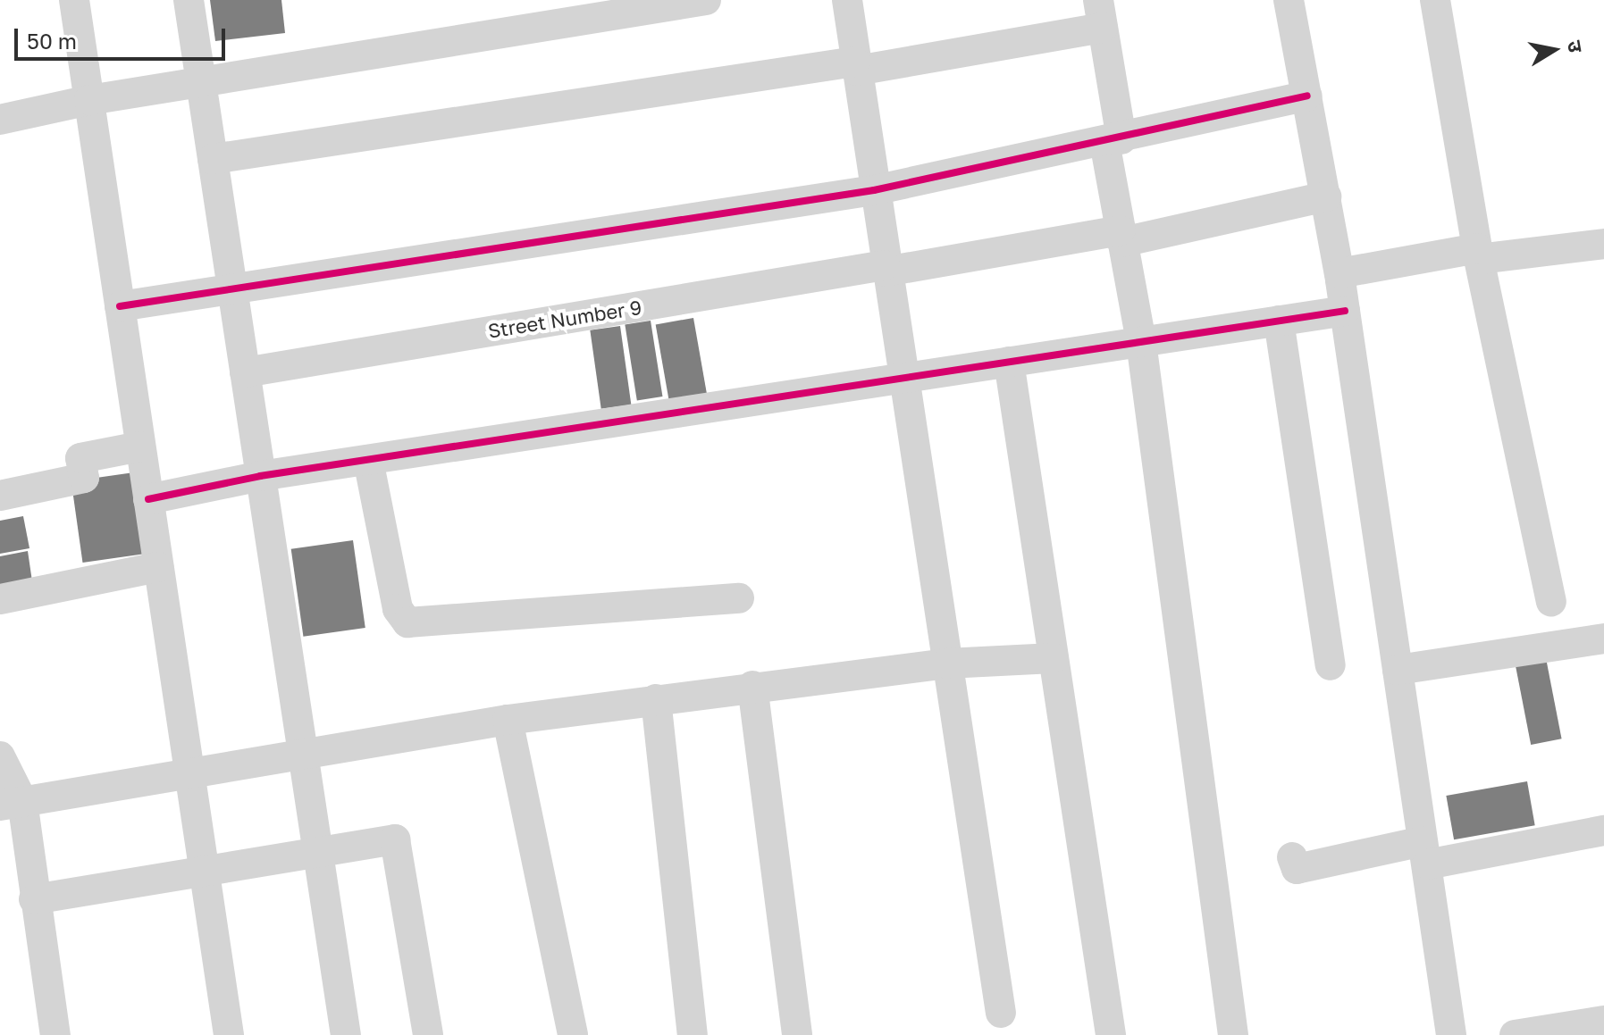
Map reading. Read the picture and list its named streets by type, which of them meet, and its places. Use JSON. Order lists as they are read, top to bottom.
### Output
{
  "streets": {
    "street": ["Street Number 9"]
  },
  "scale_bar": "50 m",
  "north": "right"
}
